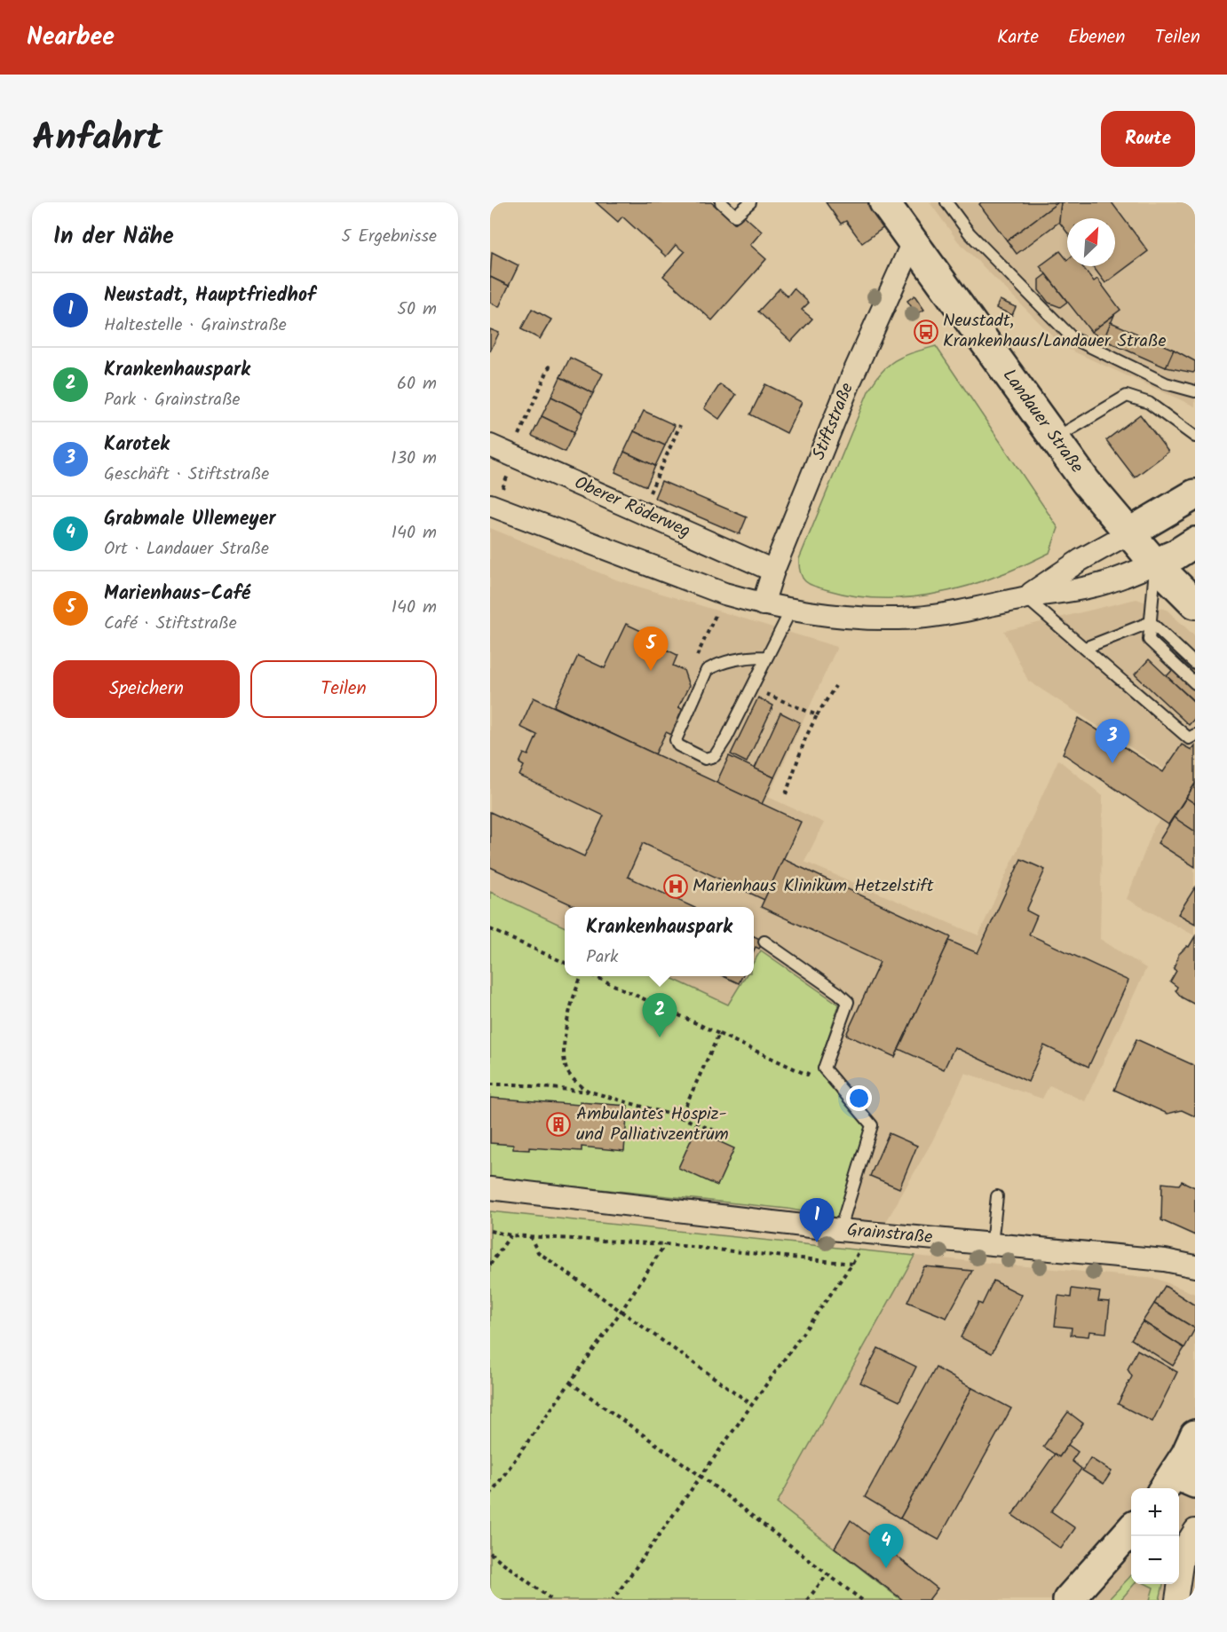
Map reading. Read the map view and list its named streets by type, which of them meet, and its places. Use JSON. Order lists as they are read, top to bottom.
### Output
{
  "streets": {
    "main road": ["Landauer Straße"],
    "street": ["Stiftstraße", "Oberer Röderweg", "Grainstraße"]
  },
  "crossings": [
    ["Stiftstraße", "Landauer Straße"],
    ["Stiftstraße", "Oberer Röderweg"]
  ],
  "places": {
    "bus stop": ["Neustadt, Krankenhaus/Landauer Straße"],
    "hospital": ["Marienhaus Klinikum Hetzelstift"],
    "building": ["Ambulantes Hospiz- und Palliativzentrum"]
  },
  "north": "top right",
  "page": {
    "header": "Nearbee",
    "nav": ["Karte", "Ebenen", "Teilen"],
    "title": "Anfahrt",
    "buttons": [
      "Route",
      ["Speichern", "Teilen"]
    ],
    "heading": ["In der Nähe", "5 Ergebnisse"],
    "list": [
      {
        "mark": "1",
        "name": "Neustadt, Hauptfriedhof",
        "note": "Haltestelle · Grainstraße",
        "value": "50 m"
      },
      {
        "mark": "2",
        "name": "Krankenhauspark",
        "note": "Park · Grainstraße",
        "value": "60 m"
      },
      {
        "mark": "3",
        "name": "Karotek",
        "note": "Geschäft · Stiftstraße",
        "value": "130 m"
      },
      {
        "mark": "4",
        "name": "Grabmale Ullemeyer",
        "note": "Ort · Landauer Straße",
        "value": "140 m"
      },
      {
        "mark": "5",
        "name": "Marienhaus-Café",
        "note": "Café · Stiftstraße",
        "value": "140 m"
      }
    ],
    "pins": [
      "5",
      "3",
      "2",
      "1",
      "4"
    ],
    "popup": ["Krankenhauspark", "Park"],
    "map_buttons": ["+", "−"]
  }
}
